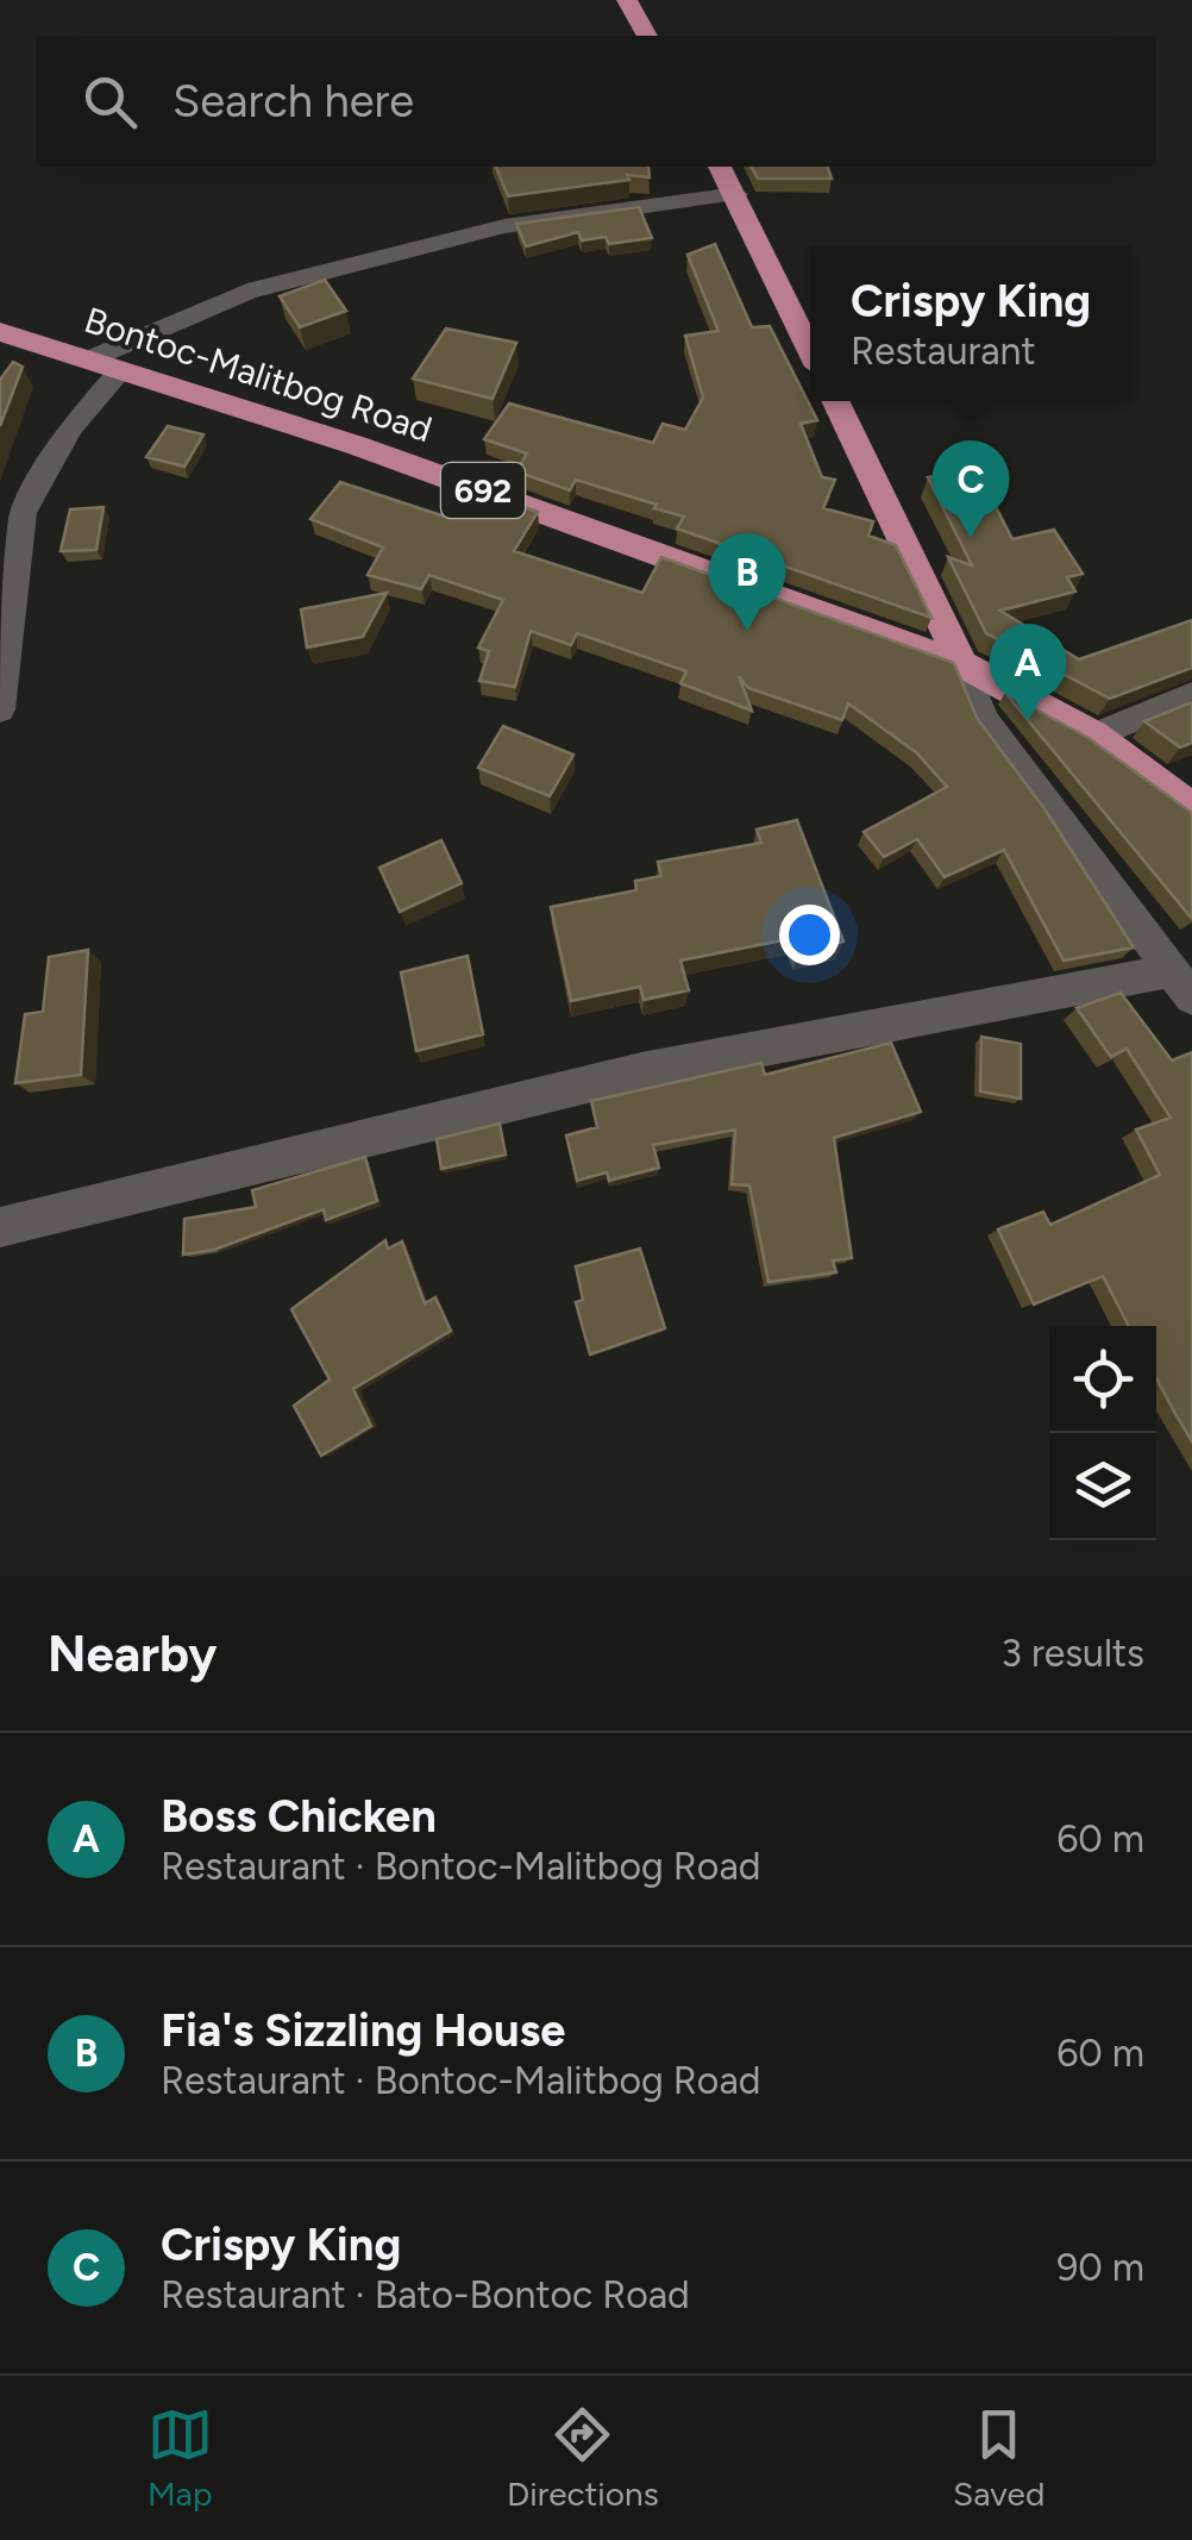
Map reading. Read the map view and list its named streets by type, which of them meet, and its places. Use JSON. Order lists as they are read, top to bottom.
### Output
{
  "streets": {
    "main road": ["Bontoc-Malitbog Road", "692"]
  },
  "crossings": [
    ["Bontoc-Malitbog Road", "692"]
  ],
  "page": {
    "search": "Search here",
    "popup": ["Crispy King", "Restaurant"],
    "pins": ["C", "B", "A"],
    "heading": ["Nearby", "3 results"],
    "list": [
      {
        "mark": "A",
        "name": "Boss Chicken",
        "note": "Restaurant · Bontoc-Malitbog Road",
        "value": "60 m"
      },
      {
        "mark": "B",
        "name": "Fia's Sizzling House",
        "note": "Restaurant · Bontoc-Malitbog Road",
        "value": "60 m"
      },
      {
        "mark": "C",
        "name": "Crispy King",
        "note": "Restaurant · Bato-Bontoc Road",
        "value": "90 m"
      }
    ],
    "nav": ["Map", "Directions", "Saved"]
  }
}
